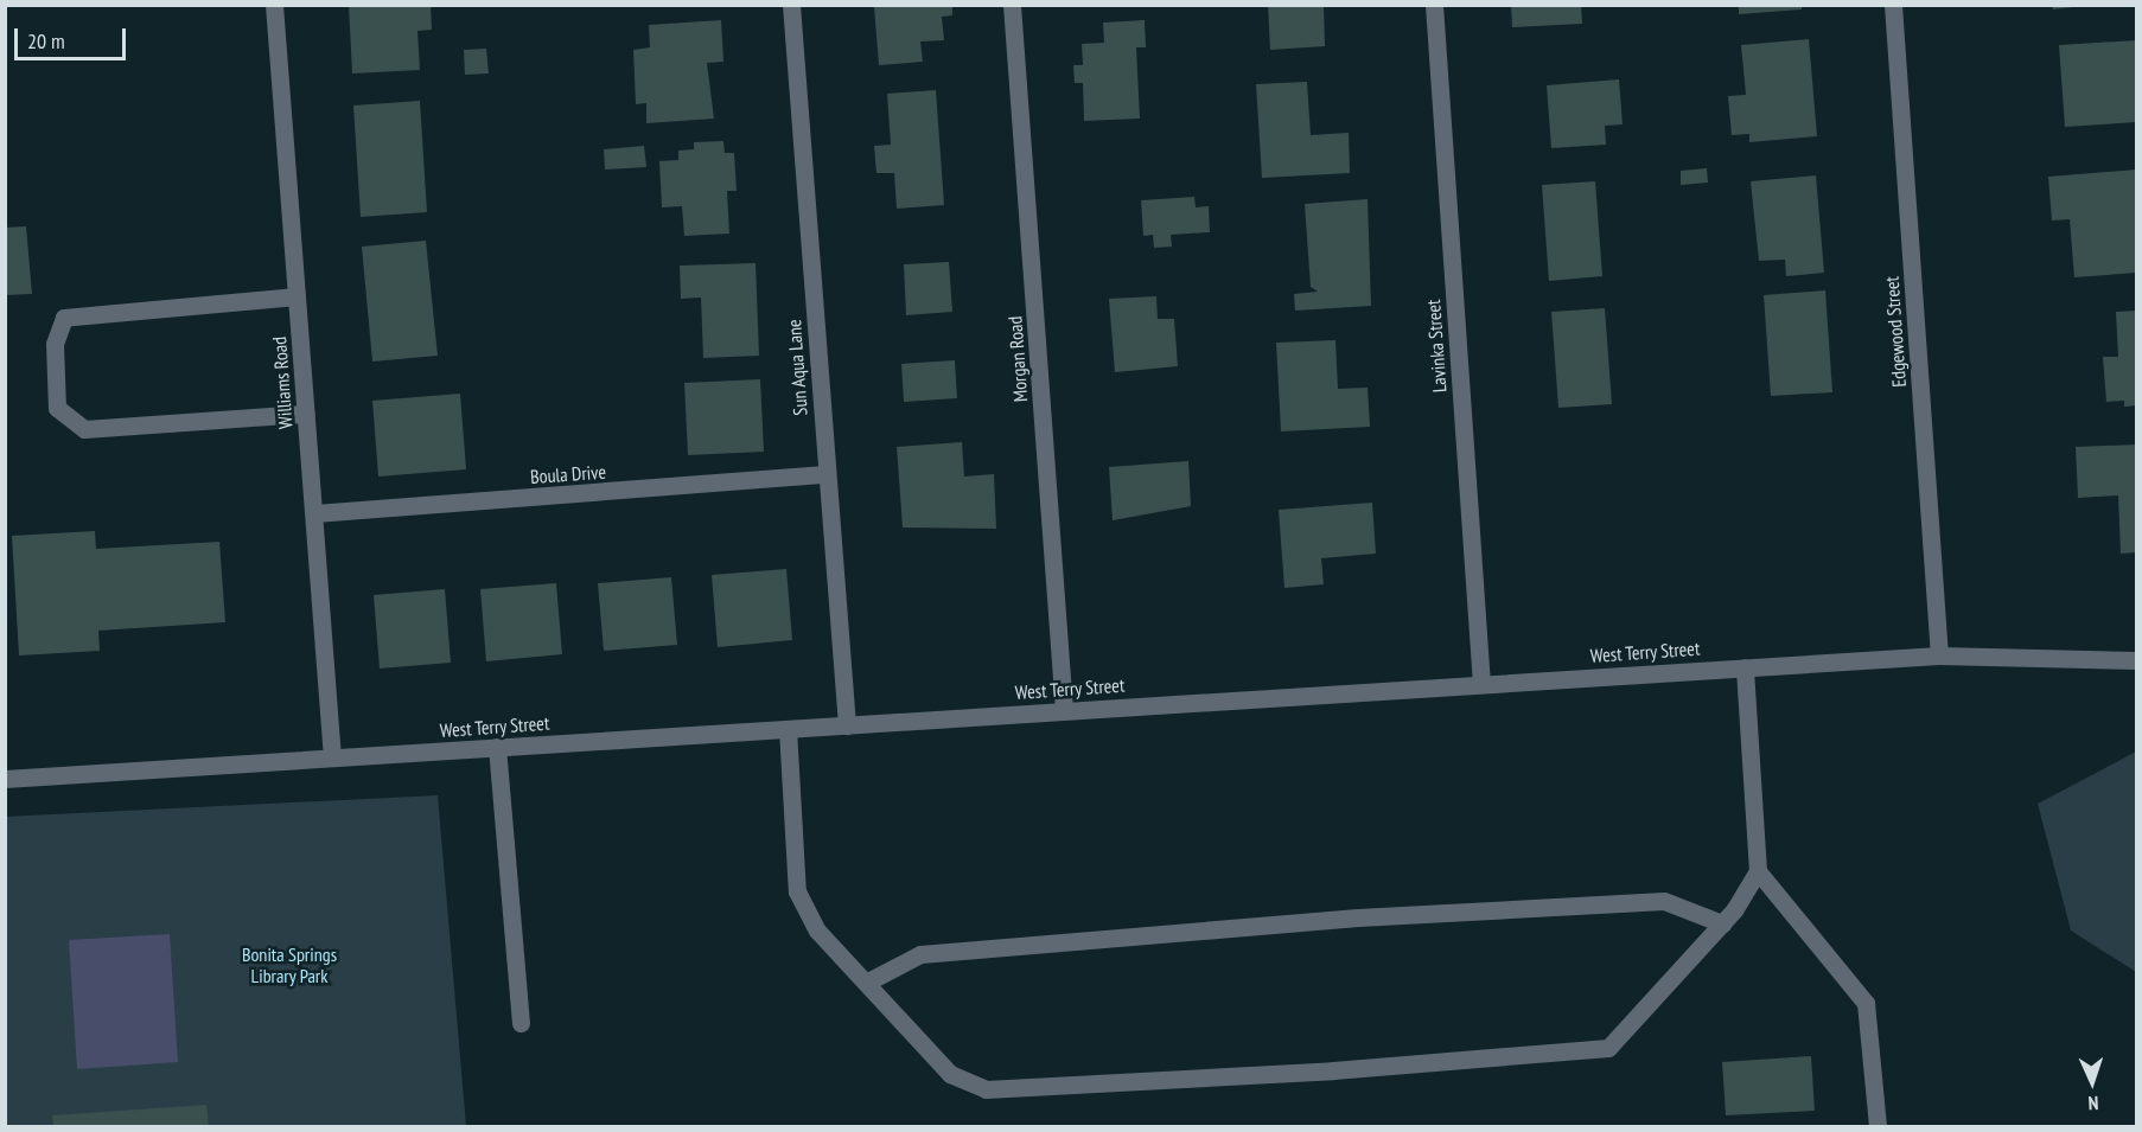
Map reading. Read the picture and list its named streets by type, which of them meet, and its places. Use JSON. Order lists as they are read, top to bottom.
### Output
{
  "streets": {
    "street": [
      "Edgewood Street",
      "Lavinka Street",
      "Morgan Road",
      "Sun Aqua Lane",
      "Williams Road",
      "Boula Drive",
      "West Terry Street"
    ]
  },
  "crossings": [
    ["Edgewood Street", "West Terry Street"],
    ["Lavinka Street", "West Terry Street"],
    ["Morgan Road", "West Terry Street"],
    ["Sun Aqua Lane", "Boula Drive"],
    ["Sun Aqua Lane", "West Terry Street"],
    ["Williams Road", "Boula Drive"],
    ["Williams Road", "West Terry Street"]
  ],
  "parks": ["Bonita Springs Library Park"],
  "scale_bar": "20 m",
  "north": "bottom"
}
